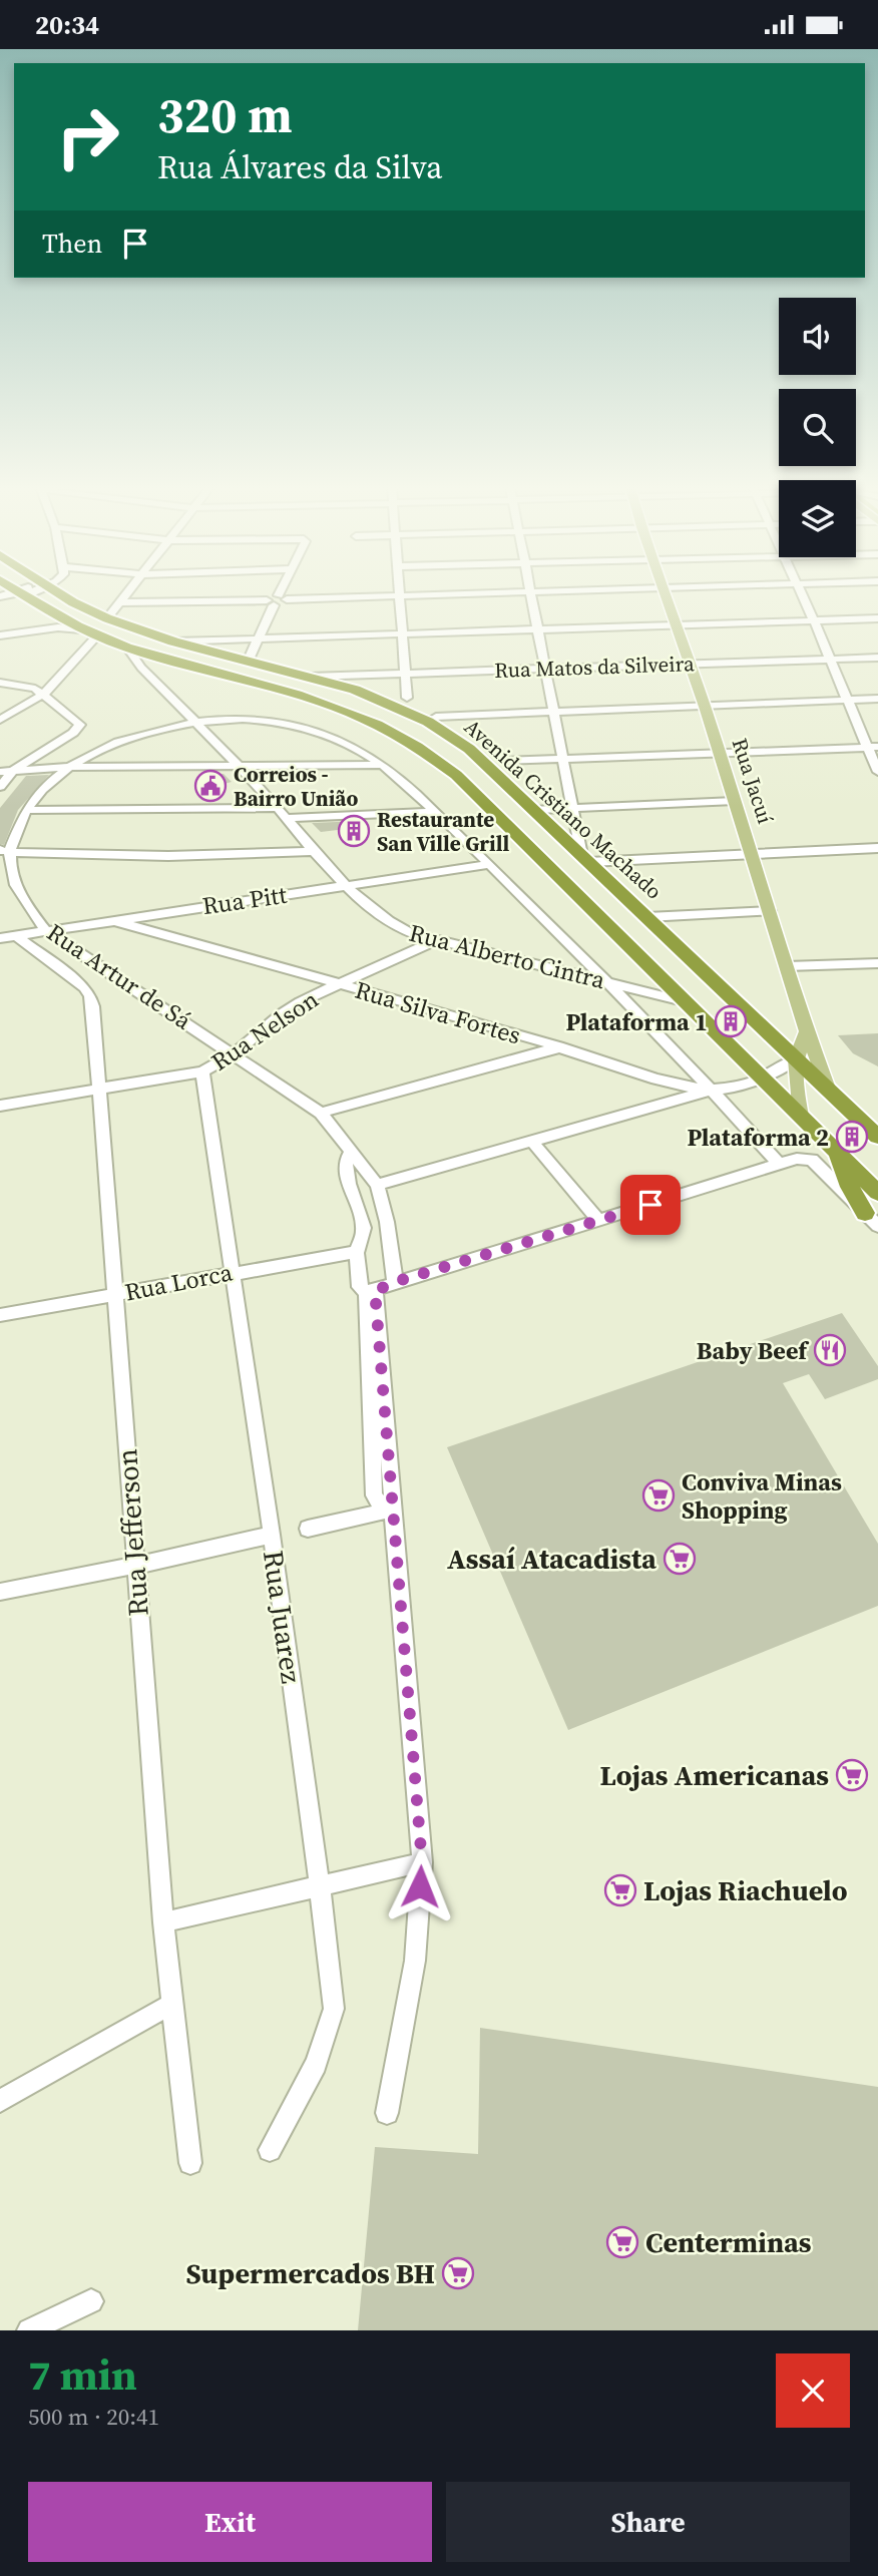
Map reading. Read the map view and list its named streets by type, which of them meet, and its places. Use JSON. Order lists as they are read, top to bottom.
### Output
{
  "streets": {
    "highway": ["Avenida Cristiano Machado"],
    "main road": ["Rua Jacuí"],
    "street": [
      "Rua Matos da Silveira",
      "Rua Pitt",
      "Rua Alberto Cintra",
      "Rua Artur de Sá",
      "Rua Silva Fortes",
      "Rua Nelson",
      "Rua Lorca",
      "Rua Jefferson",
      "Rua Juarez"
    ]
  },
  "crossings": [
    ["Rua Matos da Silveira", "Rua Jacuí"],
    ["Rua Matos da Silveira", "Avenida Cristiano Machado"],
    ["Rua Jacuí", "Avenida Cristiano Machado"],
    ["Avenida Cristiano Machado", "Rua Alberto Cintra"],
    ["Avenida Cristiano Machado", "Rua Silva Fortes"],
    ["Rua Pitt", "Rua Alberto Cintra"],
    ["Rua Pitt", "Rua Artur de Sá"],
    ["Rua Pitt", "Rua Silva Fortes"],
    ["Rua Pitt", "Rua Jefferson"],
    ["Rua Alberto Cintra", "Rua Nelson"],
    ["Rua Artur de Sá", "Rua Nelson"],
    ["Rua Silva Fortes", "Rua Nelson"],
    ["Rua Nelson", "Rua Jefferson"],
    ["Rua Nelson", "Rua Juarez"],
    ["Rua Lorca", "Rua Jefferson"],
    ["Rua Lorca", "Rua Juarez"]
  ],
  "places": {
    "public building": ["Correios - Bairro União"],
    "building": ["Restaurante San Ville Grill", "Plataforma 1", "Plataforma 2"],
    "restaurant": ["Baby Beef"],
    "supermarket": [
      "Conviva Minas Shopping",
      "Assaí Atacadista",
      "Lojas Americanas",
      "Lojas Riachuelo",
      "Centerminas",
      "Supermercados BH"
    ]
  },
  "page": {
    "status": "20:34",
    "turn": ["320 m", "Rua Álvares da Silva"],
    "then": "Then",
    "heading": ["7 min", "500 m · 20:41"],
    "buttons": ["Exit", "Share"]
  }
}
